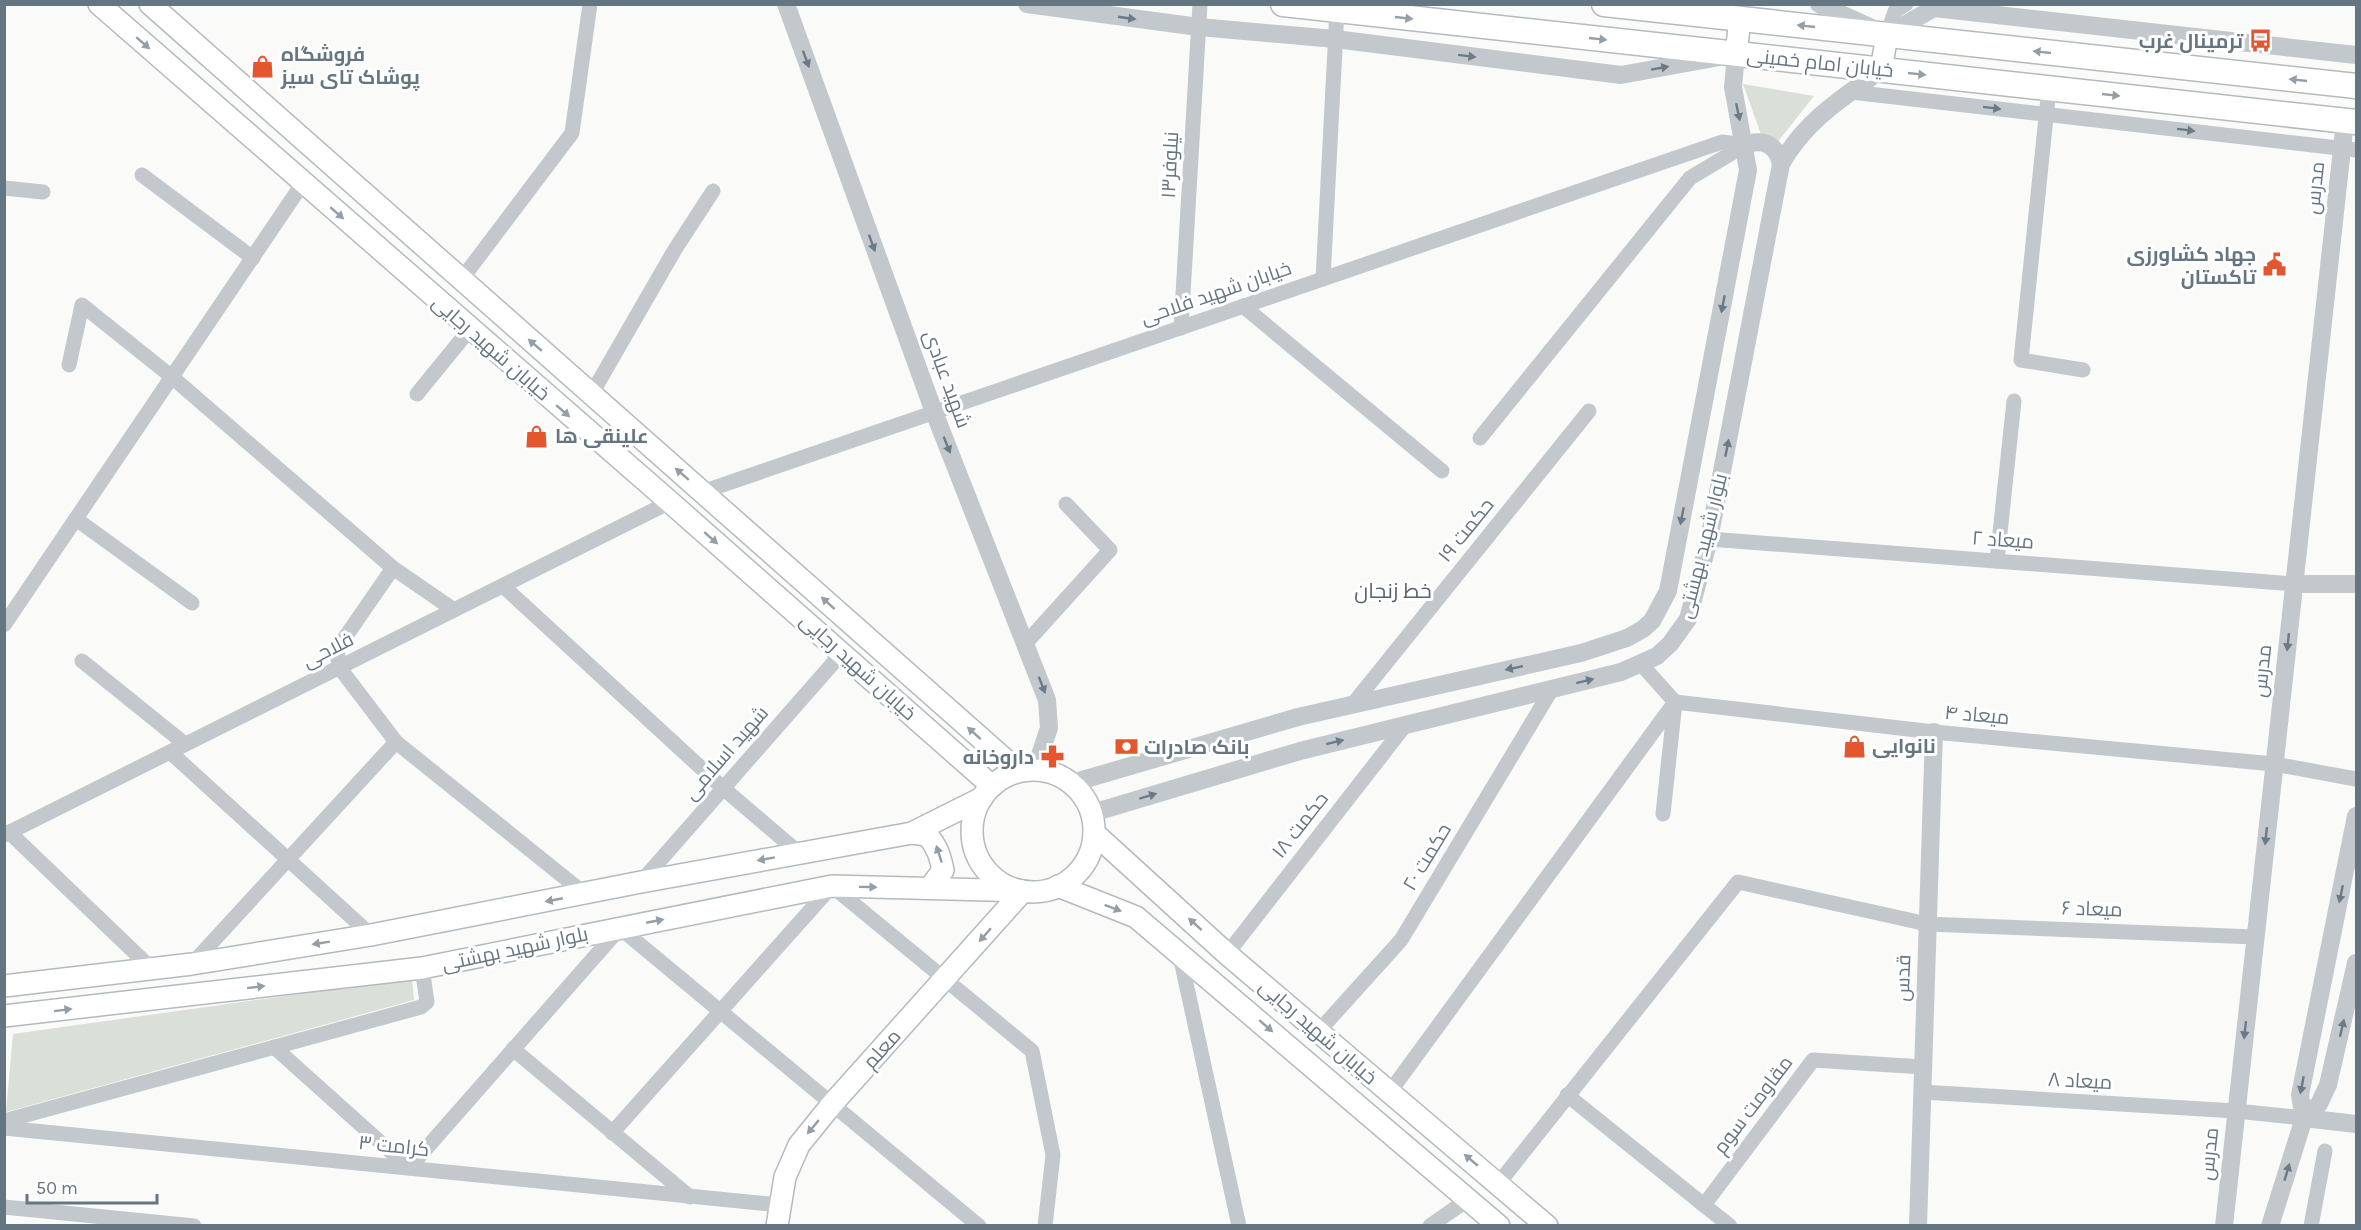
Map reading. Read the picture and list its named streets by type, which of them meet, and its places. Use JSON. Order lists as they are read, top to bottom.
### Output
{
  "streets": {
    "main road": [
      "خیابان امام خمینی",
      "خیابان شهید رجایی",
      "بلوار شهید بهشتی",
      "معلم"
    ],
    "street": [
      "نیلوفر۱۳",
      "مدرس",
      "خیابان شهید فلاحی",
      "شهید عبادی",
      "حکمت ۱۹",
      "میعاد ۲",
      "فلاحی",
      "میعاد ۴",
      "شهید اسلامی",
      "حکمت ۱۸",
      "حکمت ۲۰",
      "میعاد ۶",
      "قدس",
      "میعاد ۸",
      "مقاومت سوم",
      "کرامت ۳"
    ]
  },
  "crossings": [
    ["خیابان امام خمینی", "مدرس"],
    ["خیابان امام خمینی", "بلوار شهید بهشتی"],
    ["نیلوفر۱۳", "خیابان شهید فلاحی"],
    ["مدرس", "میعاد ۲"],
    ["مدرس", "میعاد ۴"],
    ["مدرس", "میعاد ۶"],
    ["مدرس", "میعاد ۸"],
    ["خیابان شهید فلاحی", "خیابان شهید رجایی"],
    ["خیابان شهید فلاحی", "شهید عبادی"],
    ["خیابان شهید فلاحی", "بلوار شهید بهشتی"],
    ["خیابان شهید رجایی", "شهید عبادی"],
    ["خیابان شهید رجایی", "بلوار شهید بهشتی"],
    ["خیابان شهید رجایی", "فلاحی"],
    ["خیابان شهید رجایی", "شهید اسلامی"],
    ["خیابان شهید رجایی", "حکمت ۱۸"],
    ["خیابان شهید رجایی", "حکمت ۲۰"],
    ["خیابان شهید رجایی", "معلم"],
    ["شهید عبادی", "بلوار شهید بهشتی"],
    ["شهید عبادی", "معلم"],
    ["حکمت ۱۹", "بلوار شهید بهشتی"],
    ["میعاد ۲", "بلوار شهید بهشتی"],
    ["بلوار شهید بهشتی", "شهید اسلامی"],
    ["بلوار شهید بهشتی", "حکمت ۱۸"],
    ["بلوار شهید بهشتی", "حکمت ۲۰"],
    ["بلوار شهید بهشتی", "معلم"],
    ["میعاد ۴", "قدس"],
    ["میعاد ۶", "قدس"],
    ["قدس", "میعاد ۸"],
    ["قدس", "مقاومت سوم"],
    ["معلم", "کرامت ۳"]
  ],
  "one_way": ["شهید عبادی", "معلم"],
  "districts": ["خط زنجان"],
  "places": {
    "bus stop": ["ترمینال غرب"],
    "shop": ["فروشگاه پوشاک تای سیز", "علینقی ها", "نانوایی"],
    "public building": ["جهاد کشاورزی تاکستان"],
    "bank": ["بانک صادرات"],
    "pharmacy": ["داروخانه"]
  },
  "scale_bar": "50 m"
}
